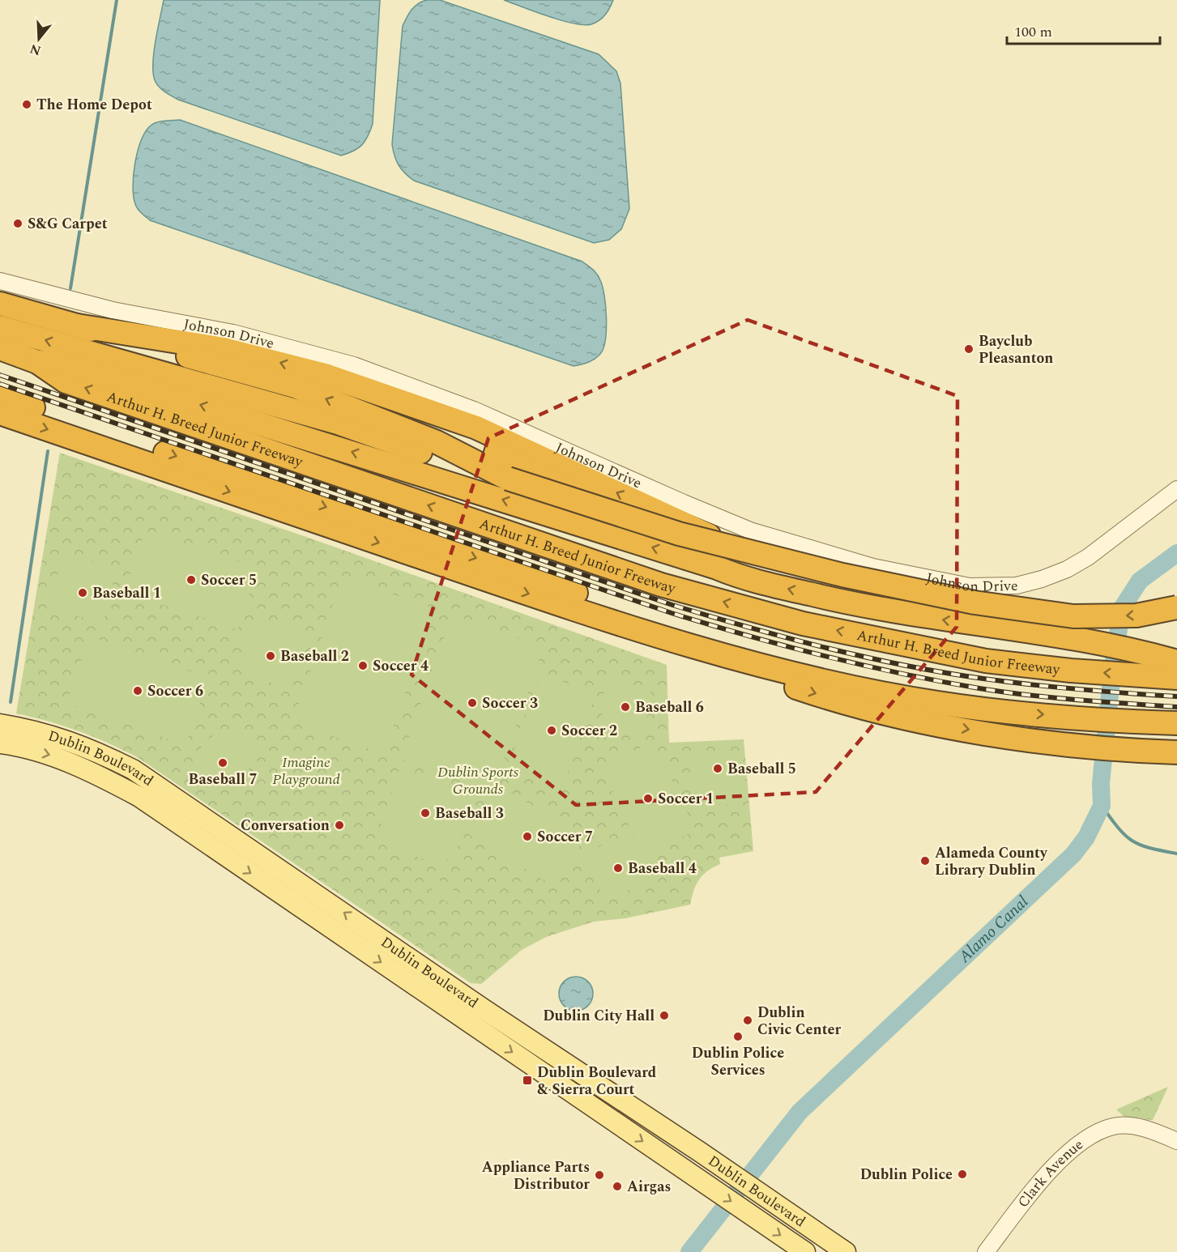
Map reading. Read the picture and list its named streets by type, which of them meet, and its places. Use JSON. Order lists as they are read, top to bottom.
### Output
{
  "streets": {
    "highway": ["Arthur H. Breed Junior Freeway"],
    "main road": ["Dublin Boulevard"],
    "street": ["Johnson Drive", "Clark Avenue"]
  },
  "water": ["Alamo Canal"],
  "parks": ["Imagine Playground", "Dublin Sports Grounds"],
  "places": {
    "other": [
      "The Home Depot",
      "S&G Carpet",
      "Bayclub Pleasanton",
      "Soccer 5",
      "Baseball 1",
      "Baseball 2",
      "Soccer 4",
      "Soccer 6",
      "Soccer 3",
      "Baseball 6",
      "Soccer 2",
      "Baseball 7",
      "Baseball 5",
      "Soccer 1",
      "Baseball 3",
      "Conversation",
      "Soccer 7",
      "Alameda County Library Dublin",
      "Baseball 4",
      "Dublin City Hall",
      "Dublin Civic Center",
      "Dublin Police Services",
      "Dublin Police",
      "Appliance Parts Distributor",
      "Airgas"
    ],
    "transit": ["Dublin Boulevard & Sierra Court"]
  },
  "scale_bar": "100 m",
  "north": "bottom"
}
